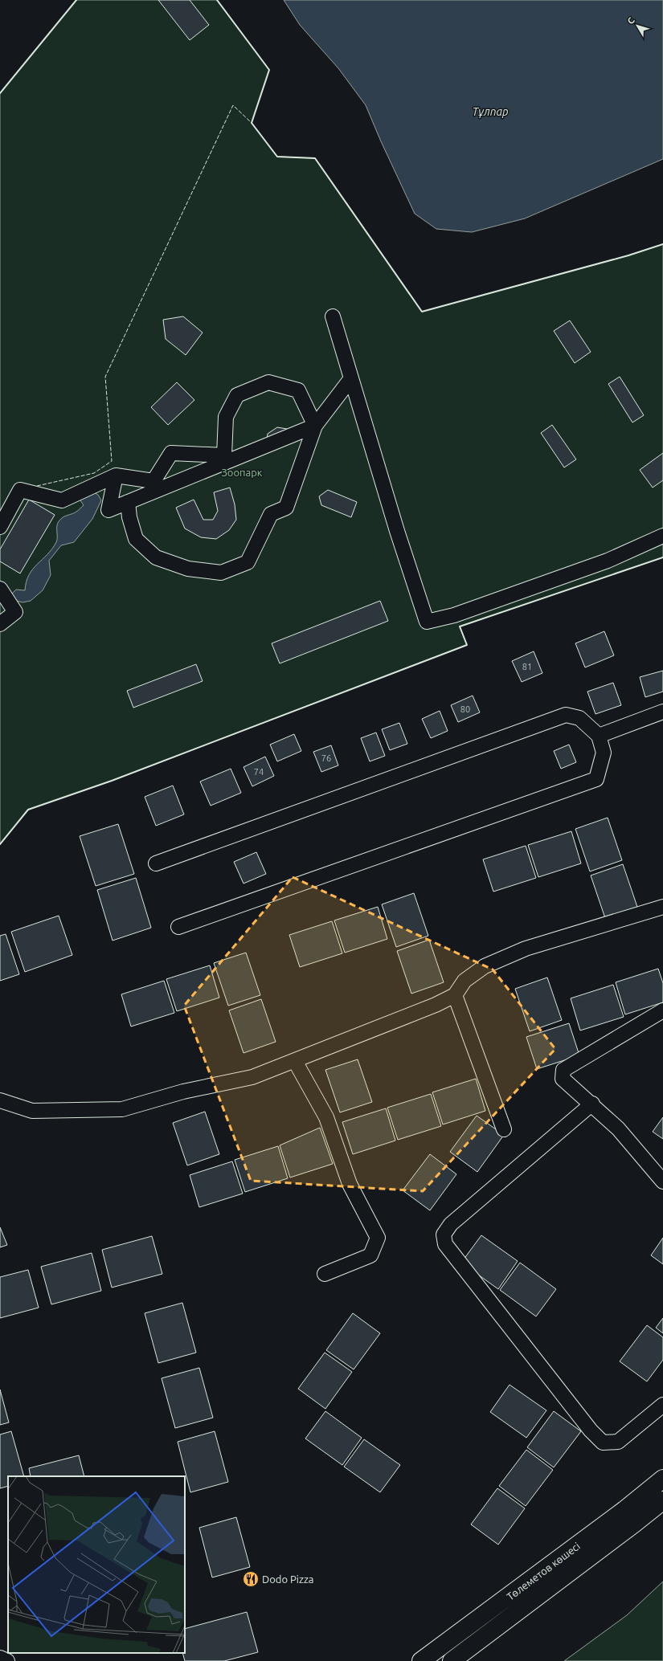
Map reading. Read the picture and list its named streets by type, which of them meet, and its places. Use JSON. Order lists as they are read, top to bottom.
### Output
{
  "streets": {
    "main road": ["Төлеметов көшесі"]
  },
  "water": ["Тұлпар"],
  "parks": ["Зоопарк"],
  "places": {
    "restaurant": ["Dodo Pizza"]
  },
  "house_numbers": [
    "81",
    "80",
    "76",
    "74"
  ],
  "north": "top left"
}
